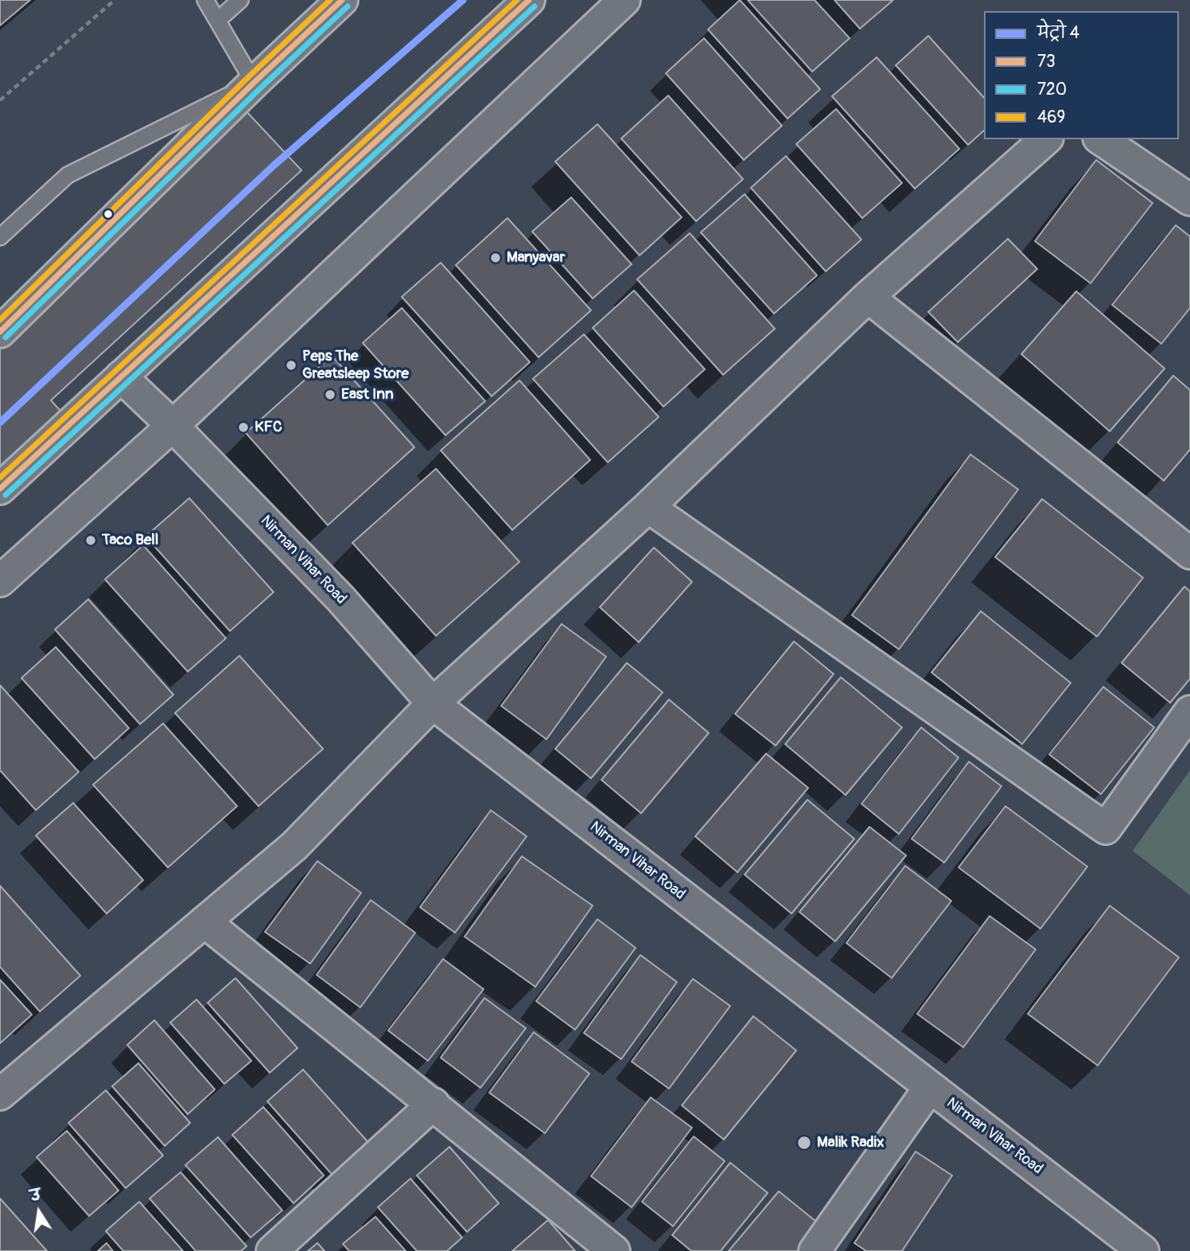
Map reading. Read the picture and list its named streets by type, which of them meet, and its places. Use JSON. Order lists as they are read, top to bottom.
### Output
{
  "streets": {
    "street": ["Nirman Vihar Road"]
  },
  "places": [
    "Manyavar",
    "Peps The Greatsleep Store",
    "East Inn",
    "KFC",
    "Taco Bell",
    "Malik Radix"
  ],
  "lines": [
    "metro line 4",
    "transit line 73",
    "transit line 469",
    "transit line 720"
  ],
  "legend": [
    "मेट्रो 4",
    "73",
    "720",
    "469"
  ],
  "north": "top"
}
